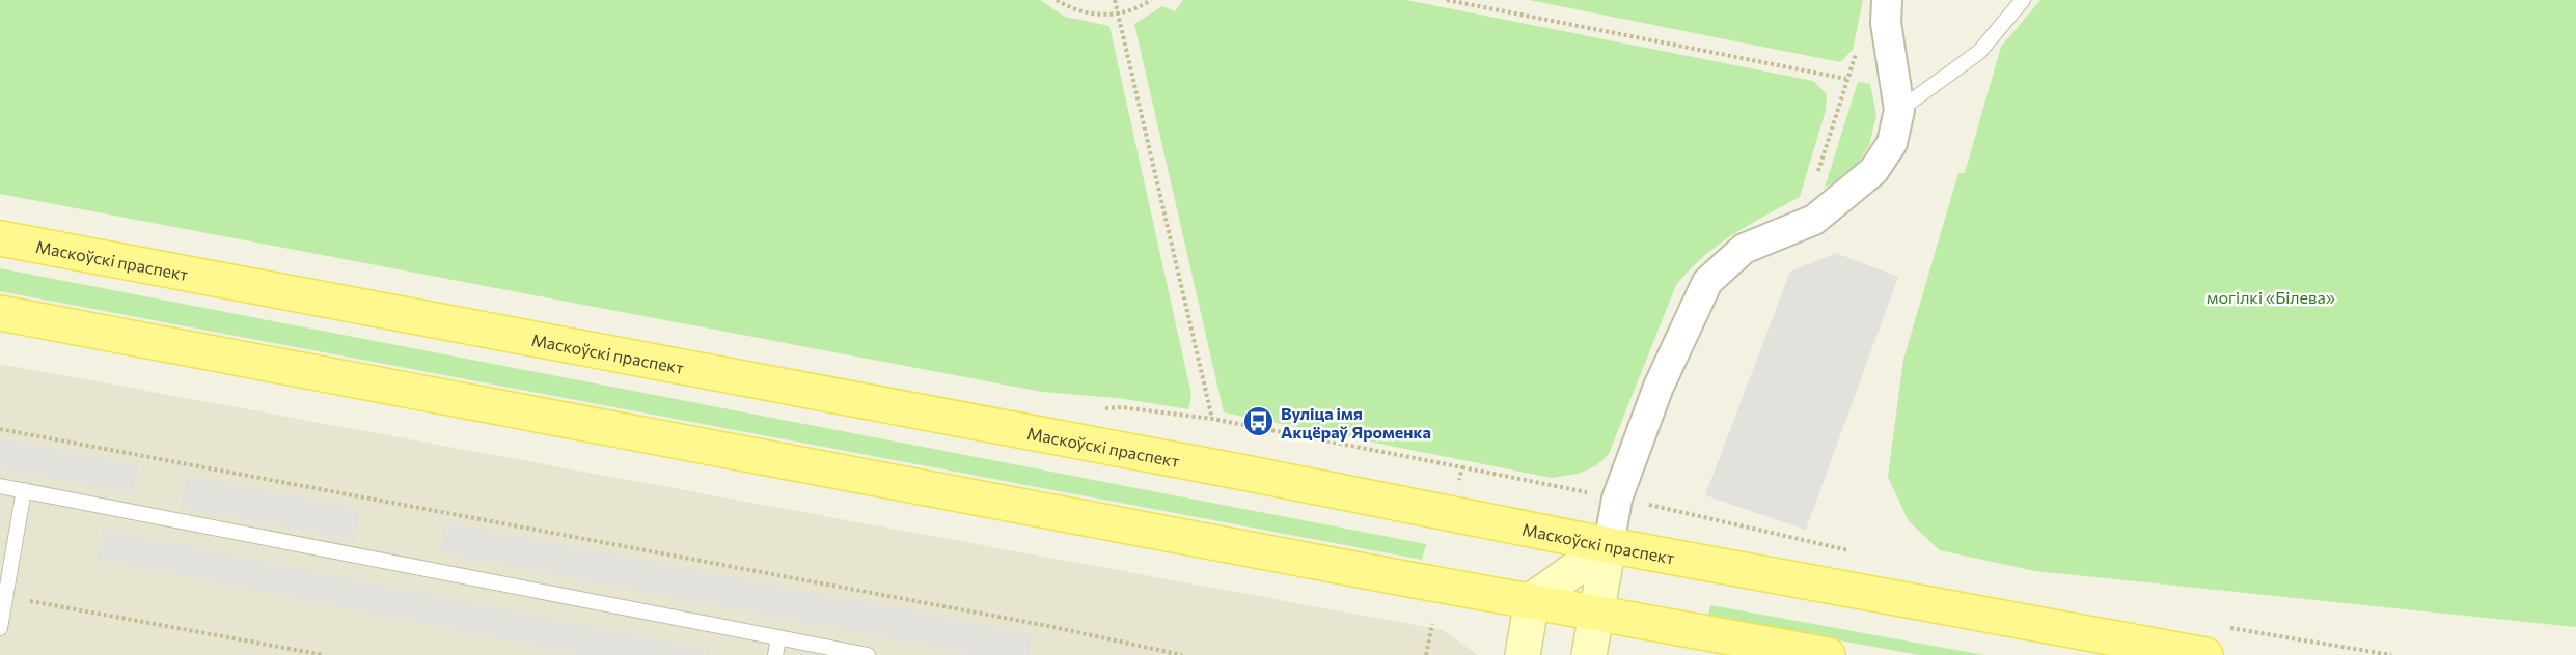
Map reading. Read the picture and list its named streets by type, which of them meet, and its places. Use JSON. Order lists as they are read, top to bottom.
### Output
{
  "streets": {
    "main road": ["Маскоўскі праспект"]
  },
  "parks": ["могілкі «Білева»"],
  "places": {
    "bus stop": ["Вуліца імя Акцёраў Яроменка"]
  }
}
